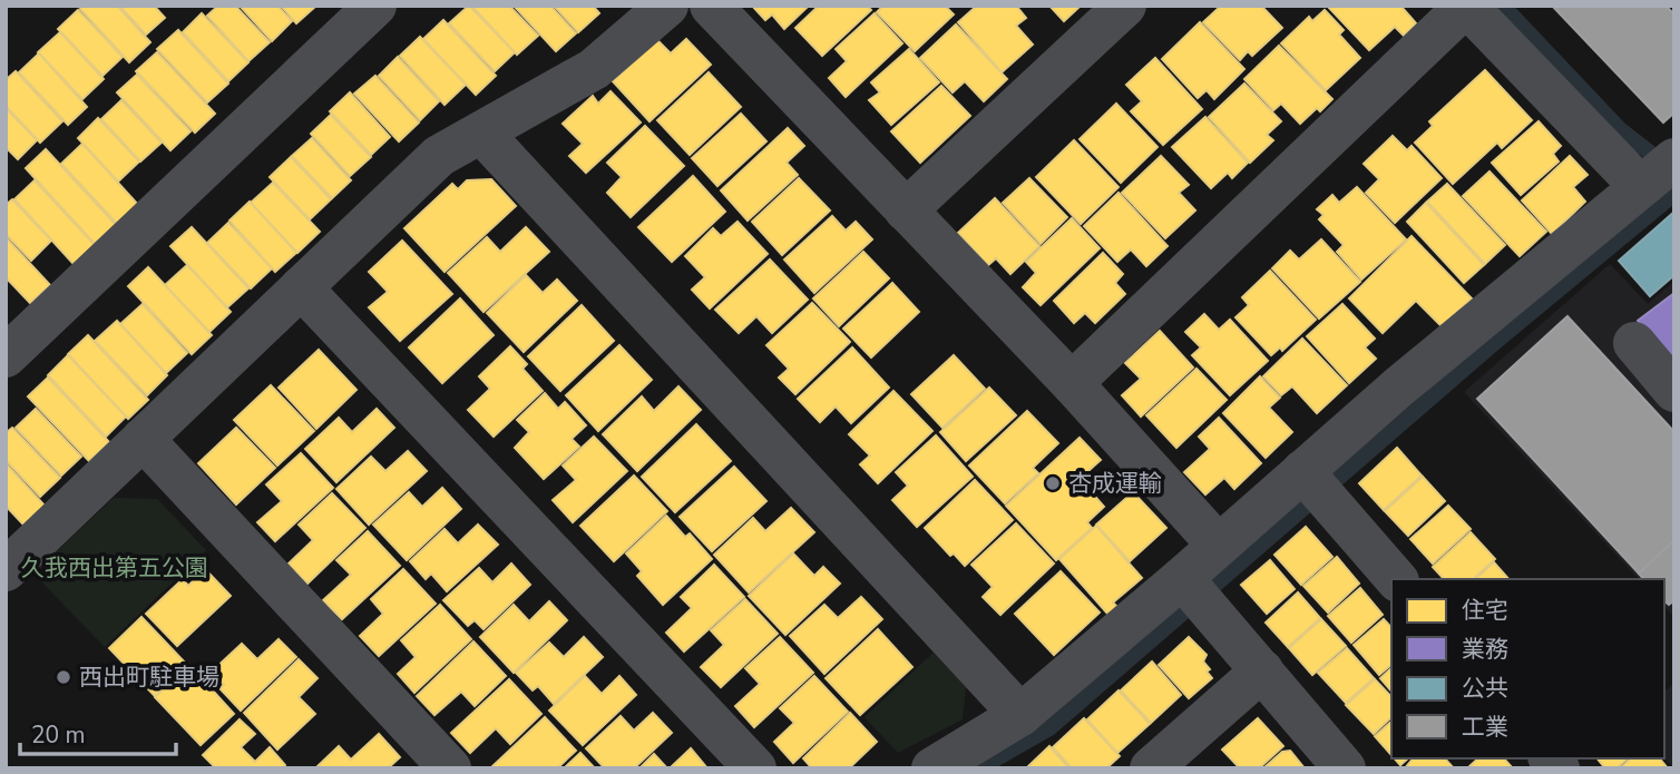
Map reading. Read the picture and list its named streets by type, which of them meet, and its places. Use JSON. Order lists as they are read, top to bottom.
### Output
{
  "parks": ["久我西出第五公園"],
  "places": ["杏成運輸", "西出町駐車場"],
  "legend": [
    "住宅",
    "業務",
    "公共",
    "工業"
  ],
  "scale_bar": "20 m"
}
